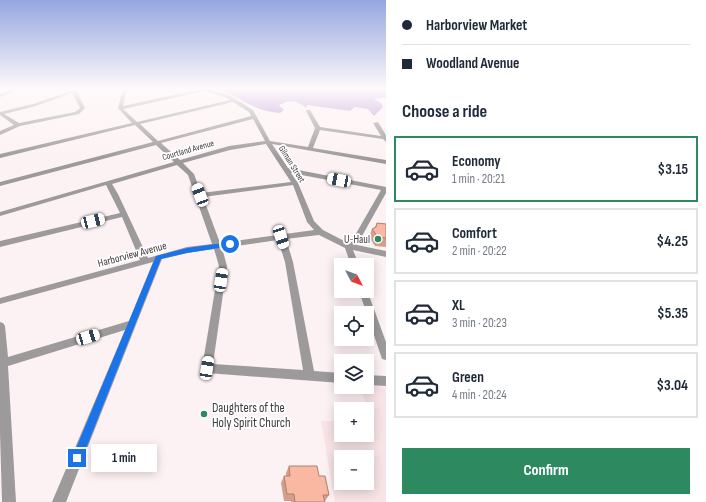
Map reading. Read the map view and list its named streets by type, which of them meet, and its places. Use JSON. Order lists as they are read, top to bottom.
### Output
{
  "streets": {
    "street": ["Courtland Avenue", "Gilman Street", "Harborview Avenue"]
  },
  "crossings": [
    ["Courtland Avenue", "Gilman Street"],
    ["Gilman Street", "Harborview Avenue"]
  ],
  "places": ["U-Haul", "Daughters of the Holy Spirit Church"],
  "north": "bottom right",
  "page": {
    "banner": ["Harborview Market", "Woodland Avenue"],
    "heading": "Choose a ride",
    "list": [
      {
        "name": "Economy",
        "note": "1 min · 20:21",
        "value": "$3.15"
      },
      {
        "name": "Comfort",
        "note": "2 min · 20:22",
        "value": "$4.25"
      },
      {
        "name": "XL",
        "note": "3 min · 20:23",
        "value": "$5.35"
      },
      {
        "name": "Green",
        "note": "4 min · 20:24",
        "value": "$3.04"
      }
    ],
    "map_buttons": ["+", "−"],
    "buttons": "Confirm",
    "bubble": "1 min"
  }
}
